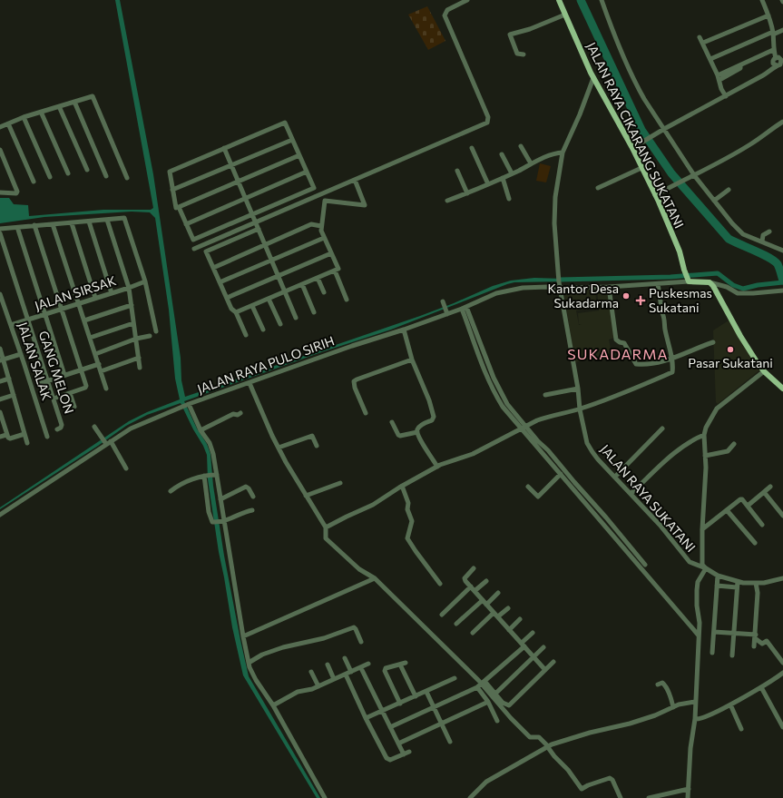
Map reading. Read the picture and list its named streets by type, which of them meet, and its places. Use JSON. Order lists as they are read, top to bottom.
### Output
{
  "streets": {
    "main road": ["JALAN RAYA CIKARANG SUKATANI"],
    "street": [
      "JALAN SIRSAK",
      "JALAN SALAK",
      "JALAN RAYA PULO SIRIH",
      "GANG MELON",
      "JALAN RAYA SUKATANI"
    ]
  },
  "crossings": [
    ["JALAN RAYA CIKARANG SUKATANI", "JALAN RAYA SUKATANI"],
    ["JALAN SIRSAK", "JALAN SALAK"],
    ["JALAN SIRSAK", "GANG MELON"],
    ["JALAN RAYA PULO SIRIH", "JALAN RAYA SUKATANI"]
  ],
  "districts": ["SUKADARMA"],
  "places": {
    "other": ["Kantor Desa Sukadarma", "Pasar Sukatani"],
    "health": ["Puskesmas Sukatani"]
  }
}
